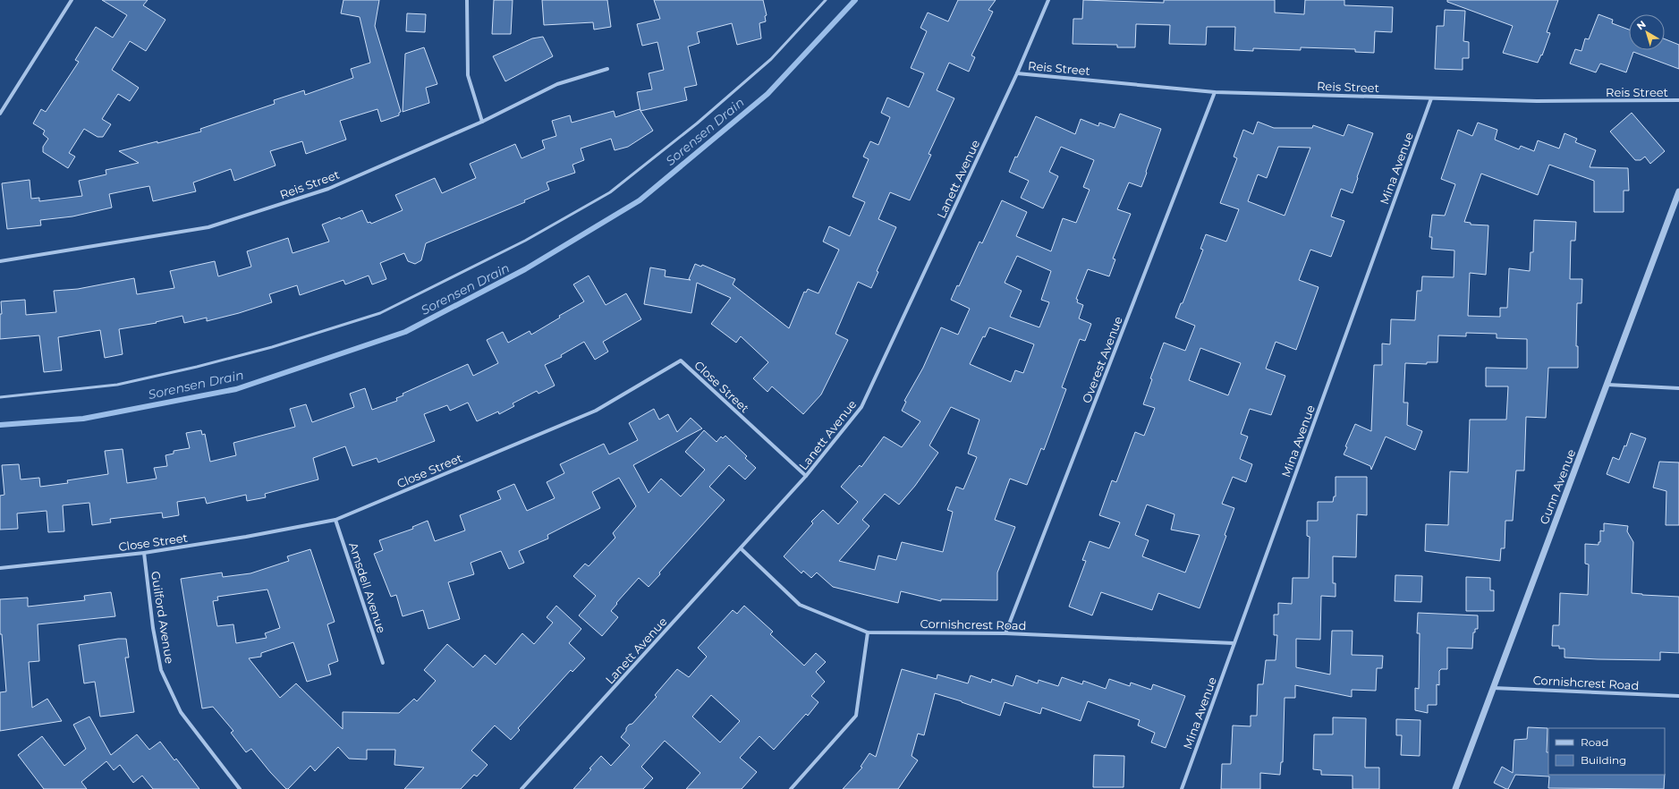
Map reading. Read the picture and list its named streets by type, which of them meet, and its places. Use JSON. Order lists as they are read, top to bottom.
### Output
{
  "streets": {
    "street": [
      "Reis Street",
      "Mina Avenue",
      "Lanett Avenue",
      "Overest Avenue",
      "Close Street",
      "Gunn Avenue",
      "Amsdell Avenue",
      "Guilford Avenue",
      "Cornishcrest Road"
    ]
  },
  "crossings": [
    ["Reis Street", "Mina Avenue"],
    ["Reis Street", "Lanett Avenue"],
    ["Reis Street", "Overest Avenue"],
    ["Mina Avenue", "Cornishcrest Road"],
    ["Lanett Avenue", "Close Street"],
    ["Lanett Avenue", "Cornishcrest Road"],
    ["Overest Avenue", "Cornishcrest Road"],
    ["Close Street", "Amsdell Avenue"],
    ["Close Street", "Guilford Avenue"],
    ["Gunn Avenue", "Cornishcrest Road"]
  ],
  "water": ["Sorensen Drain"],
  "legend": ["Road", "Building"],
  "north": "top left"
}
